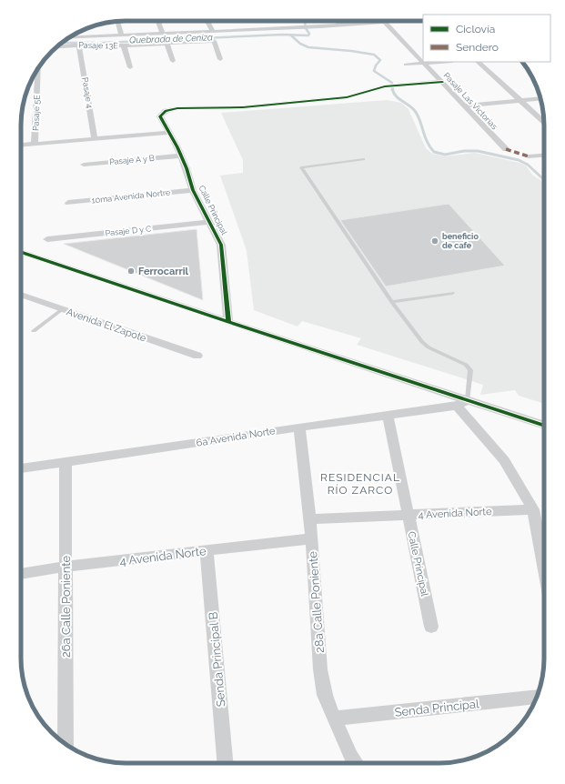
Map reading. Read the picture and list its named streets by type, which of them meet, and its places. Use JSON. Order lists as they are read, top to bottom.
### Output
{
  "streets": {
    "street": [
      "Pasaje 13E",
      "Pasaje 4",
      "Pasaje Las Victorias",
      "Pasaje 5E",
      "Pasaje A y B",
      "10ma Avenida Nortre",
      "Calle Principal",
      "Pasaje D y C",
      "Avenida El Zapote",
      "6a Avenida Norte",
      "4 Avenida Norte",
      "28a Calle Poniente",
      "26a Calle Poniente",
      "Senda Principal B",
      "Senda Principal"
    ]
  },
  "crossings": [
    ["Pasaje 13E", "Pasaje 4"],
    ["Pasaje Las Victorias", "Calle Principal"],
    ["Pasaje A y B", "Calle Principal"],
    ["10ma Avenida Nortre", "Calle Principal"],
    ["Calle Principal", "Pasaje D y C"],
    ["Calle Principal", "6a Avenida Norte"],
    ["Calle Principal", "4 Avenida Norte"],
    ["6a Avenida Norte", "28a Calle Poniente"],
    ["6a Avenida Norte", "26a Calle Poniente"],
    ["4 Avenida Norte", "28a Calle Poniente"],
    ["4 Avenida Norte", "26a Calle Poniente"],
    ["4 Avenida Norte", "Senda Principal B"],
    ["28a Calle Poniente", "Senda Principal"]
  ],
  "districts": ["RESIDENCIAL RÍO ZARCO"],
  "water": ["Quebrada de Ceniza"],
  "places": ["beneficio de cafe", "Ferrocarril"],
  "legend": ["Ciclovía", "Sendero"]
}
